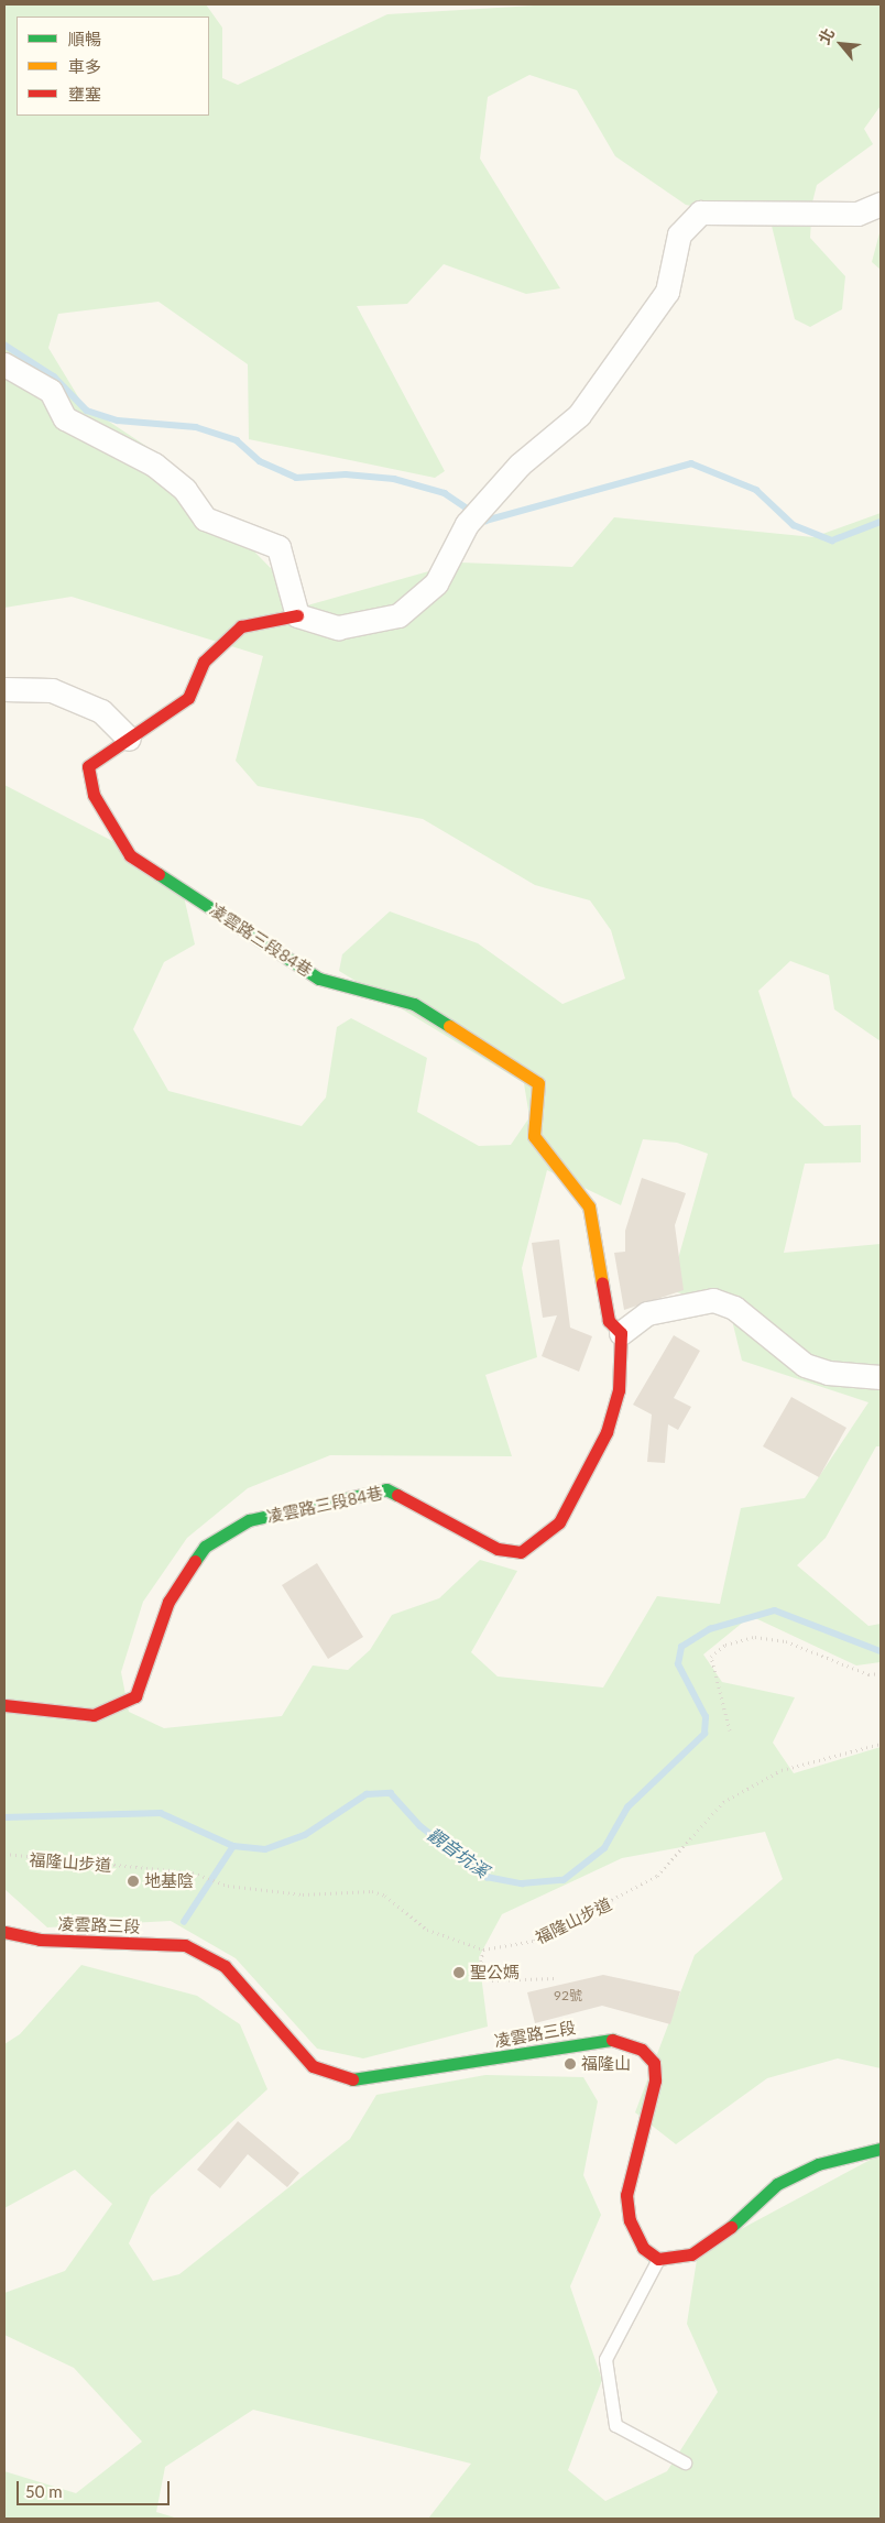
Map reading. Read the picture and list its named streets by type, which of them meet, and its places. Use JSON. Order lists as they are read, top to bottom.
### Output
{
  "streets": {
    "street": ["凌雲路三段84巷", "凌雲路三段"],
    "path": ["福隆山步道"]
  },
  "water": ["觀音坑溪"],
  "places": ["地基陰", "聖公媽", "福隆山"],
  "house_numbers": ["92號"],
  "legend": ["順暢", "車多", "壅塞"],
  "scale_bar": "50 m",
  "north": "top left"
}
